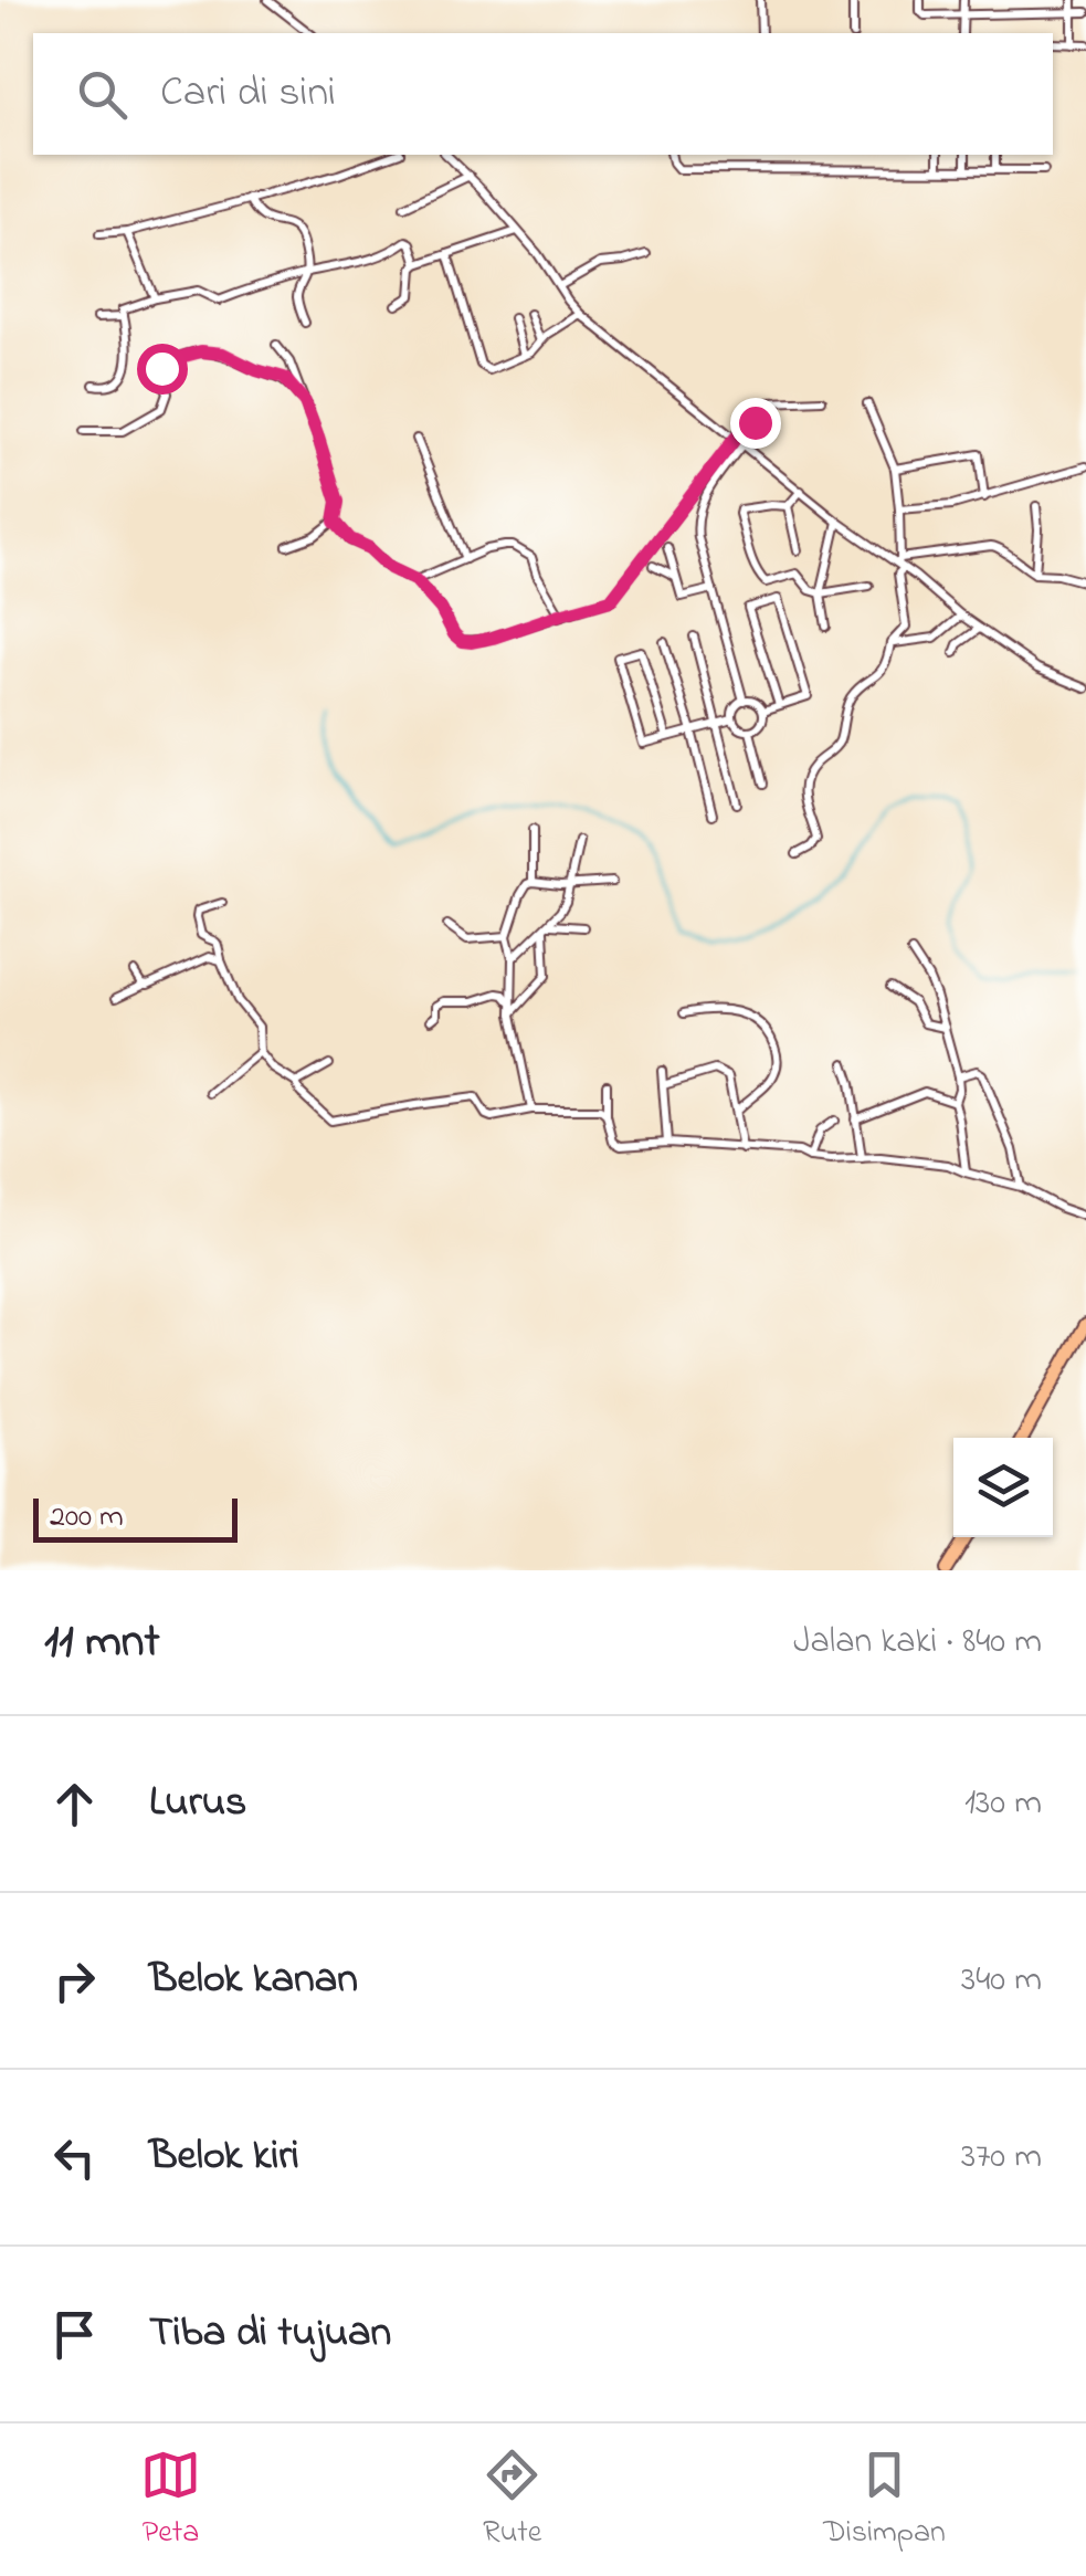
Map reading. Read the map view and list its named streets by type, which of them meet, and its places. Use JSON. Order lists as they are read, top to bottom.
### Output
{
  "scale_bar": "200 m",
  "page": {
    "search": "Cari di sini",
    "scale": "200 m",
    "heading": ["11 mnt", "Jalan kaki · 840 m"],
    "list": [
      ["Lurus", "130 m"],
      ["Belok kanan", "340 m"],
      ["Belok kiri", "370 m"],
      "Tiba di tujuan"
    ],
    "nav": ["Peta", "Rute", "Disimpan"]
  }
}
